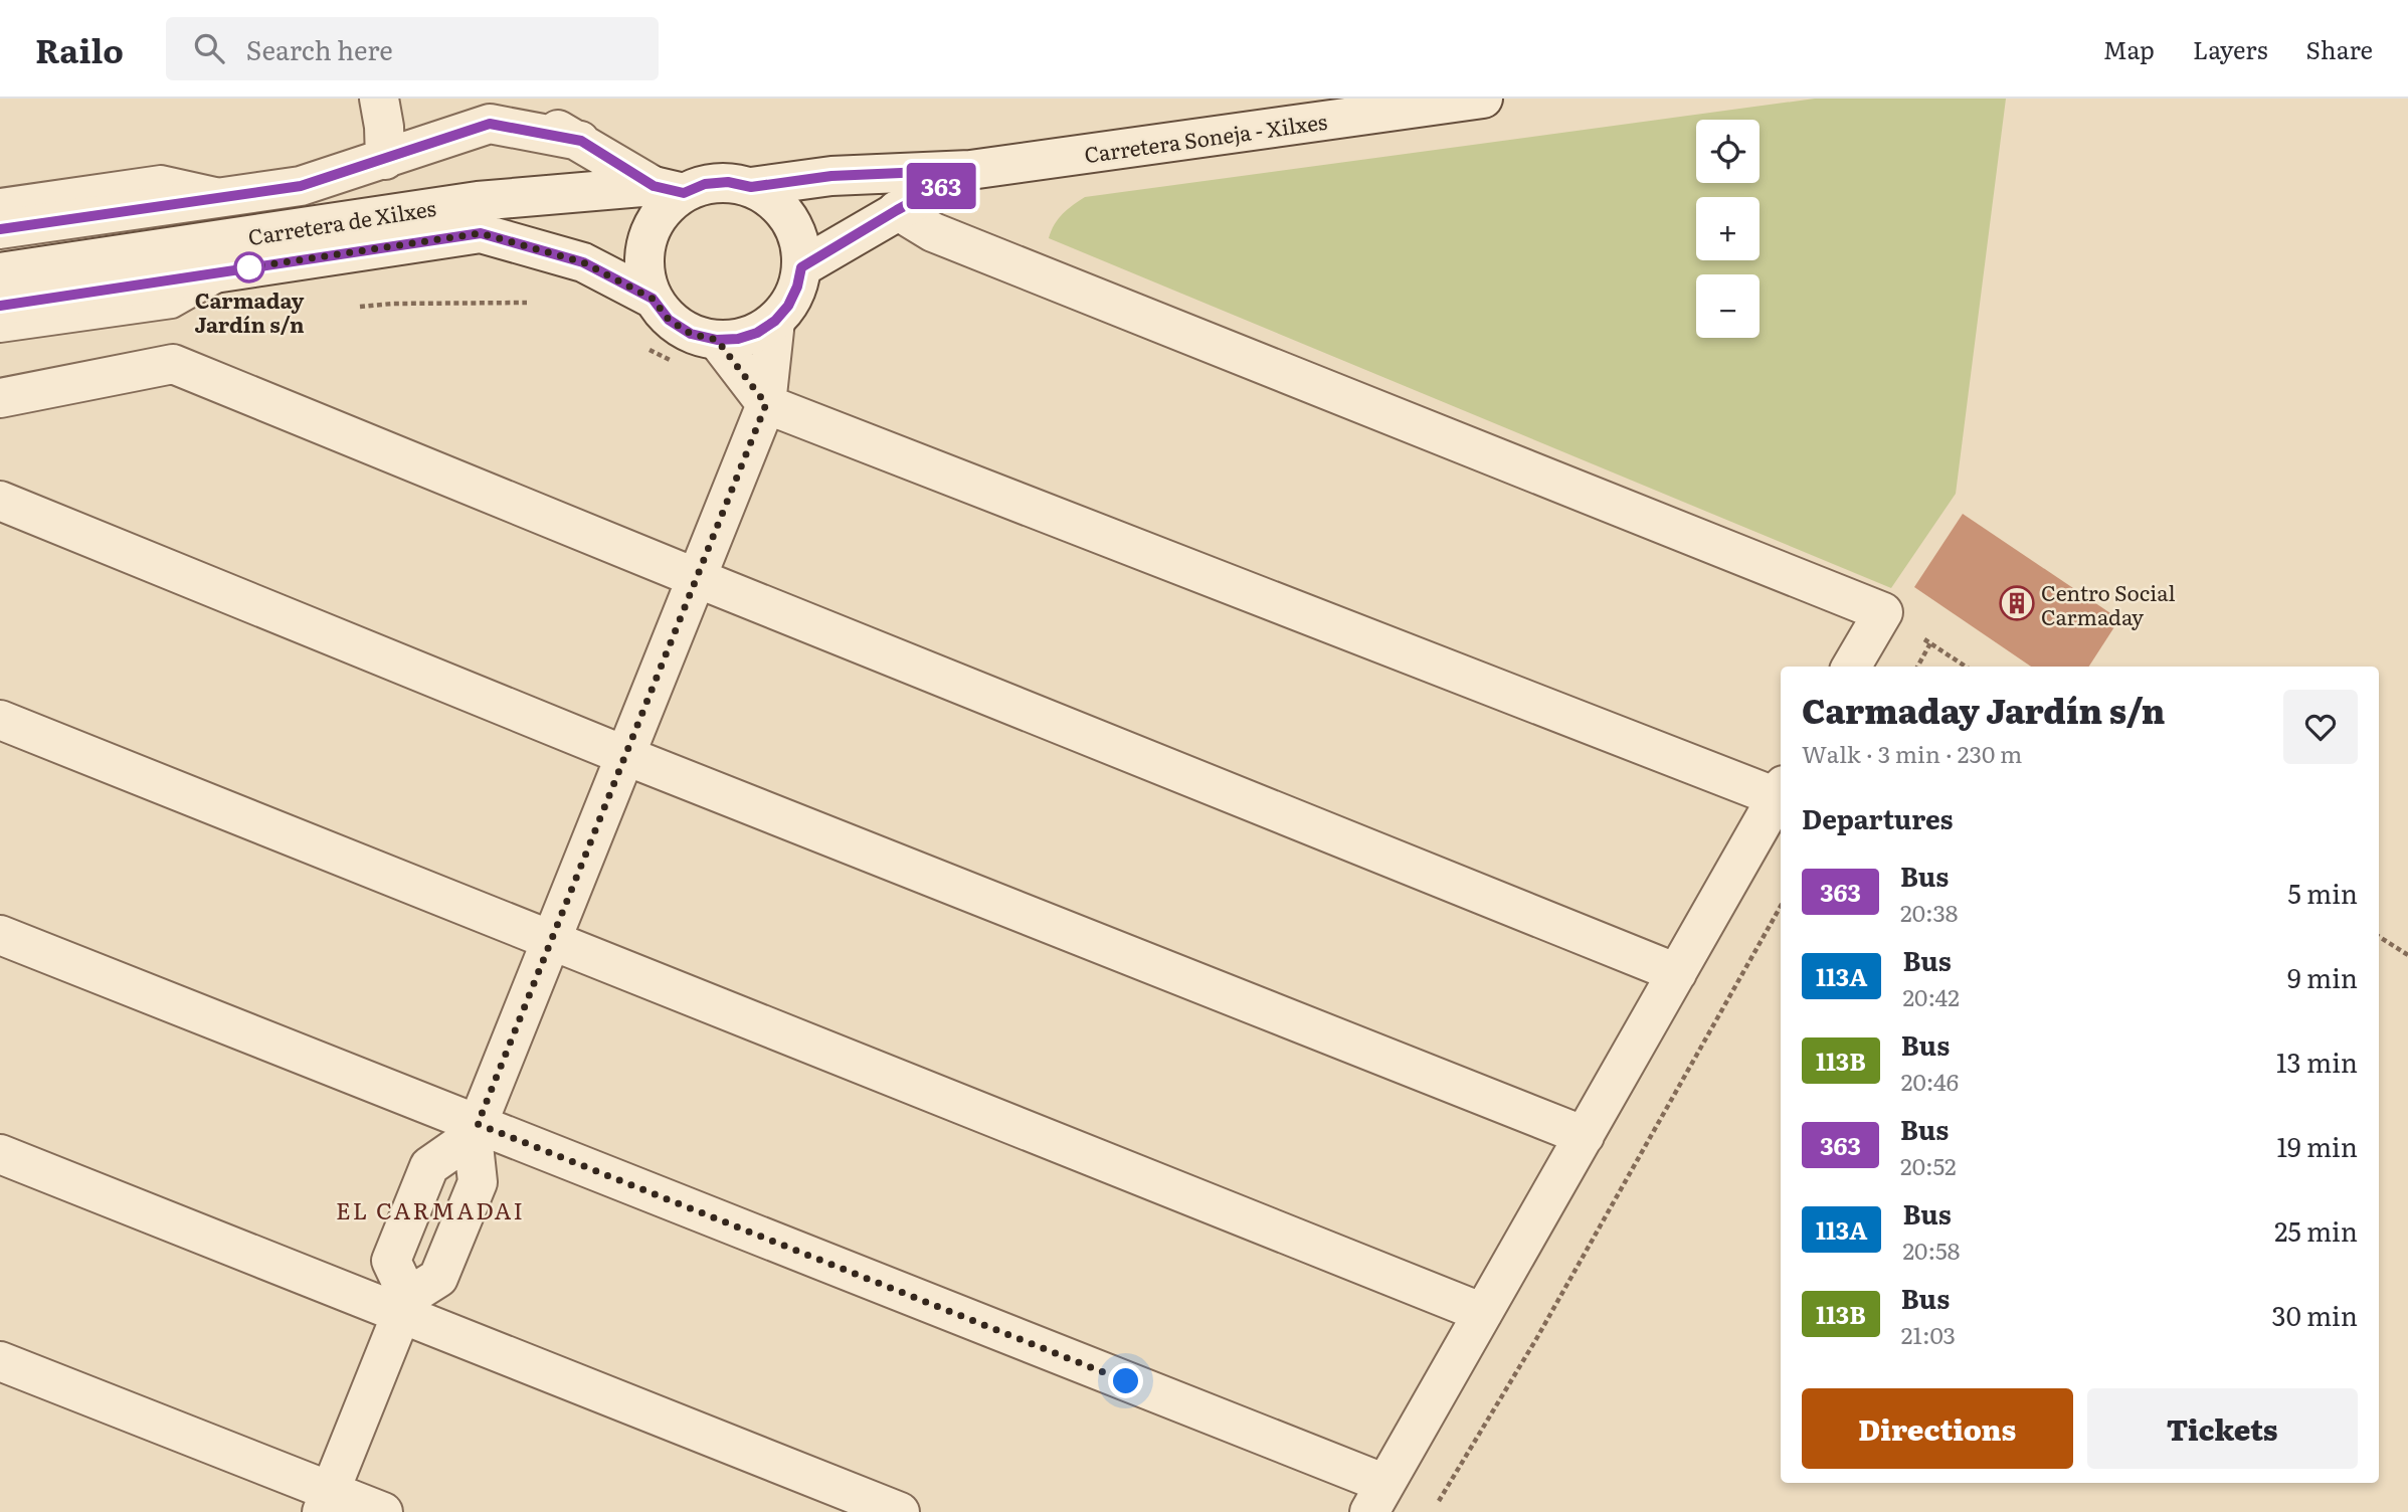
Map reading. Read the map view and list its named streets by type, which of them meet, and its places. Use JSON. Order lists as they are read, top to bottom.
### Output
{
  "streets": {
    "street": ["Carretera Soneja - Xilxes", "Carretera de Xilxes"]
  },
  "districts": ["EL CARMADAI"],
  "places": {
    "other": ["Carmaday Jardín s/n"],
    "building": ["Centro Social Carmaday"]
  },
  "lines": ["bus line 363"],
  "page": {
    "header": "Railo",
    "search": "Search here",
    "nav": ["Map", "Layers", "Share"],
    "on_map": "363",
    "map_buttons": ["+", "−"],
    "heading": [
      ["Carmaday Jardín s/n", "Walk · 3 min · 230 m"],
      "Departures"
    ],
    "list": [
      {
        "mark": "363",
        "name": "Bus",
        "note": "20:38",
        "value": "5 min"
      },
      {
        "mark": "113A",
        "name": "Bus",
        "note": "20:42",
        "value": "9 min"
      },
      {
        "mark": "113B",
        "name": "Bus",
        "note": "20:46",
        "value": "13 min"
      },
      {
        "mark": "363",
        "name": "Bus",
        "note": "20:52",
        "value": "19 min"
      },
      {
        "mark": "113A",
        "name": "Bus",
        "note": "20:58",
        "value": "25 min"
      },
      {
        "mark": "113B",
        "name": "Bus",
        "note": "21:03",
        "value": "30 min"
      }
    ],
    "buttons": ["Directions", "Tickets"]
  }
}
